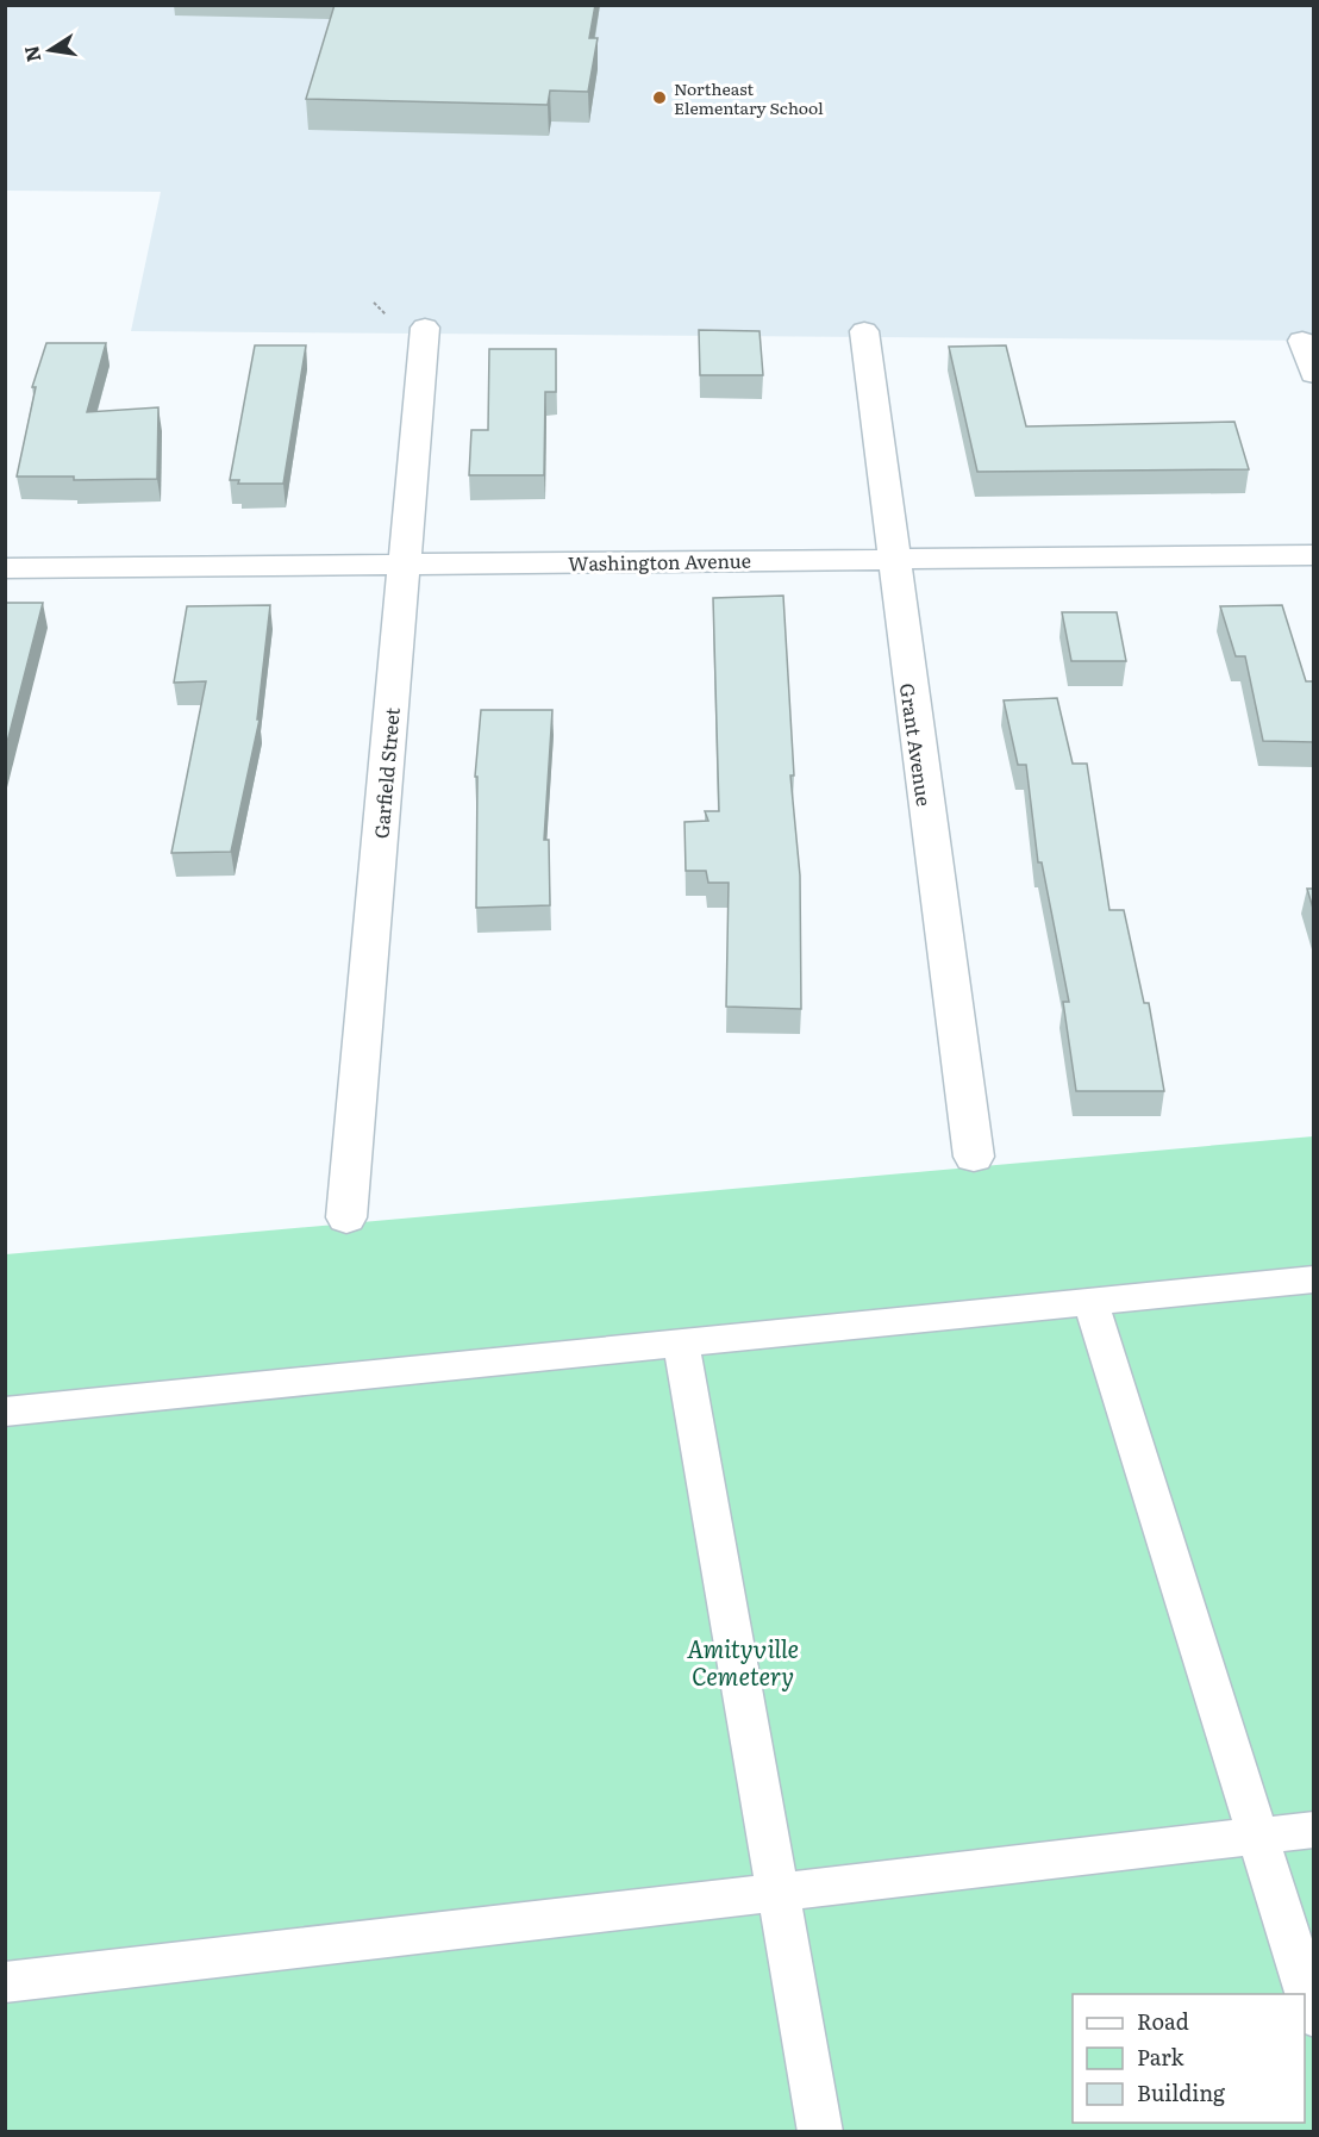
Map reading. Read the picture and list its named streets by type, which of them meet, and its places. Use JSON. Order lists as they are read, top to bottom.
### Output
{
  "streets": {
    "street": ["Washington Avenue", "Grant Avenue", "Garfield Street"]
  },
  "crossings": [
    ["Washington Avenue", "Grant Avenue"],
    ["Washington Avenue", "Garfield Street"]
  ],
  "parks": ["Amityville Cemetery"],
  "places": ["Northeast Elementary School"],
  "legend": ["Road", "Park", "Building"],
  "north": "left"
}
